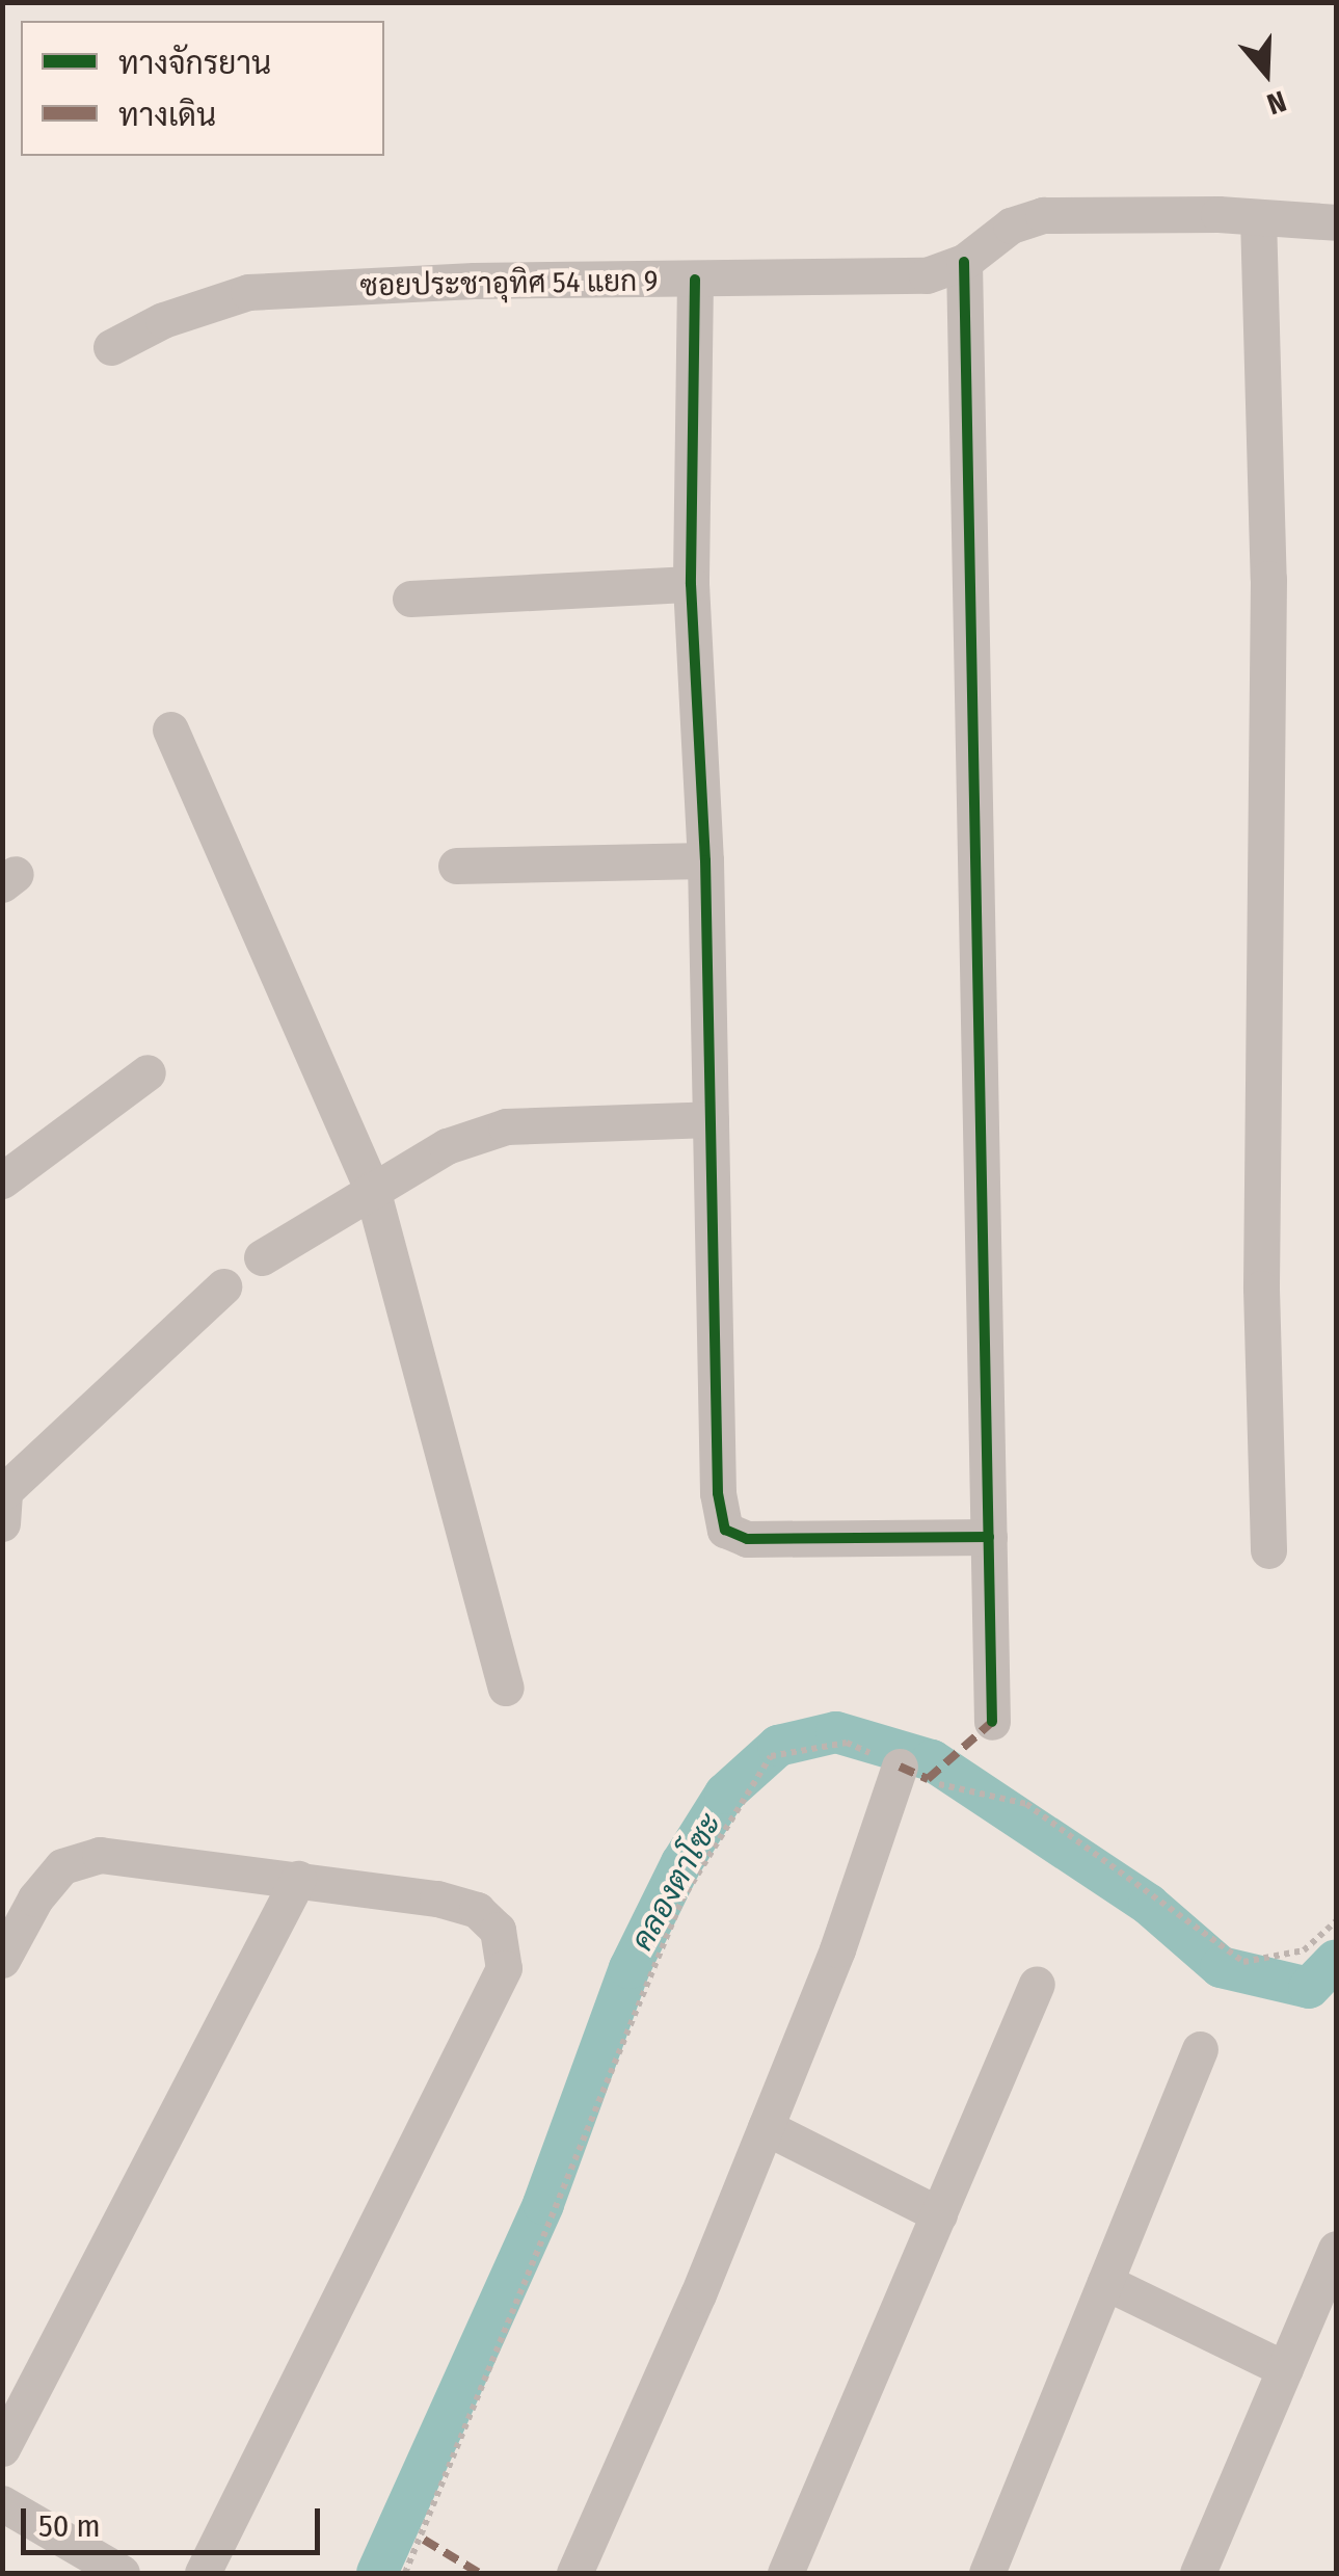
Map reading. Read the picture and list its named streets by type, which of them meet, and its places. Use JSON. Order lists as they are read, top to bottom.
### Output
{
  "streets": {
    "street": ["ซอยประชาอุทิศ 54 แยก 9"]
  },
  "water": ["คลองตาโซะ"],
  "legend": ["ทางจักรยาน", "ทางเดิน"],
  "scale_bar": "50 m",
  "north": "bottom"
}
